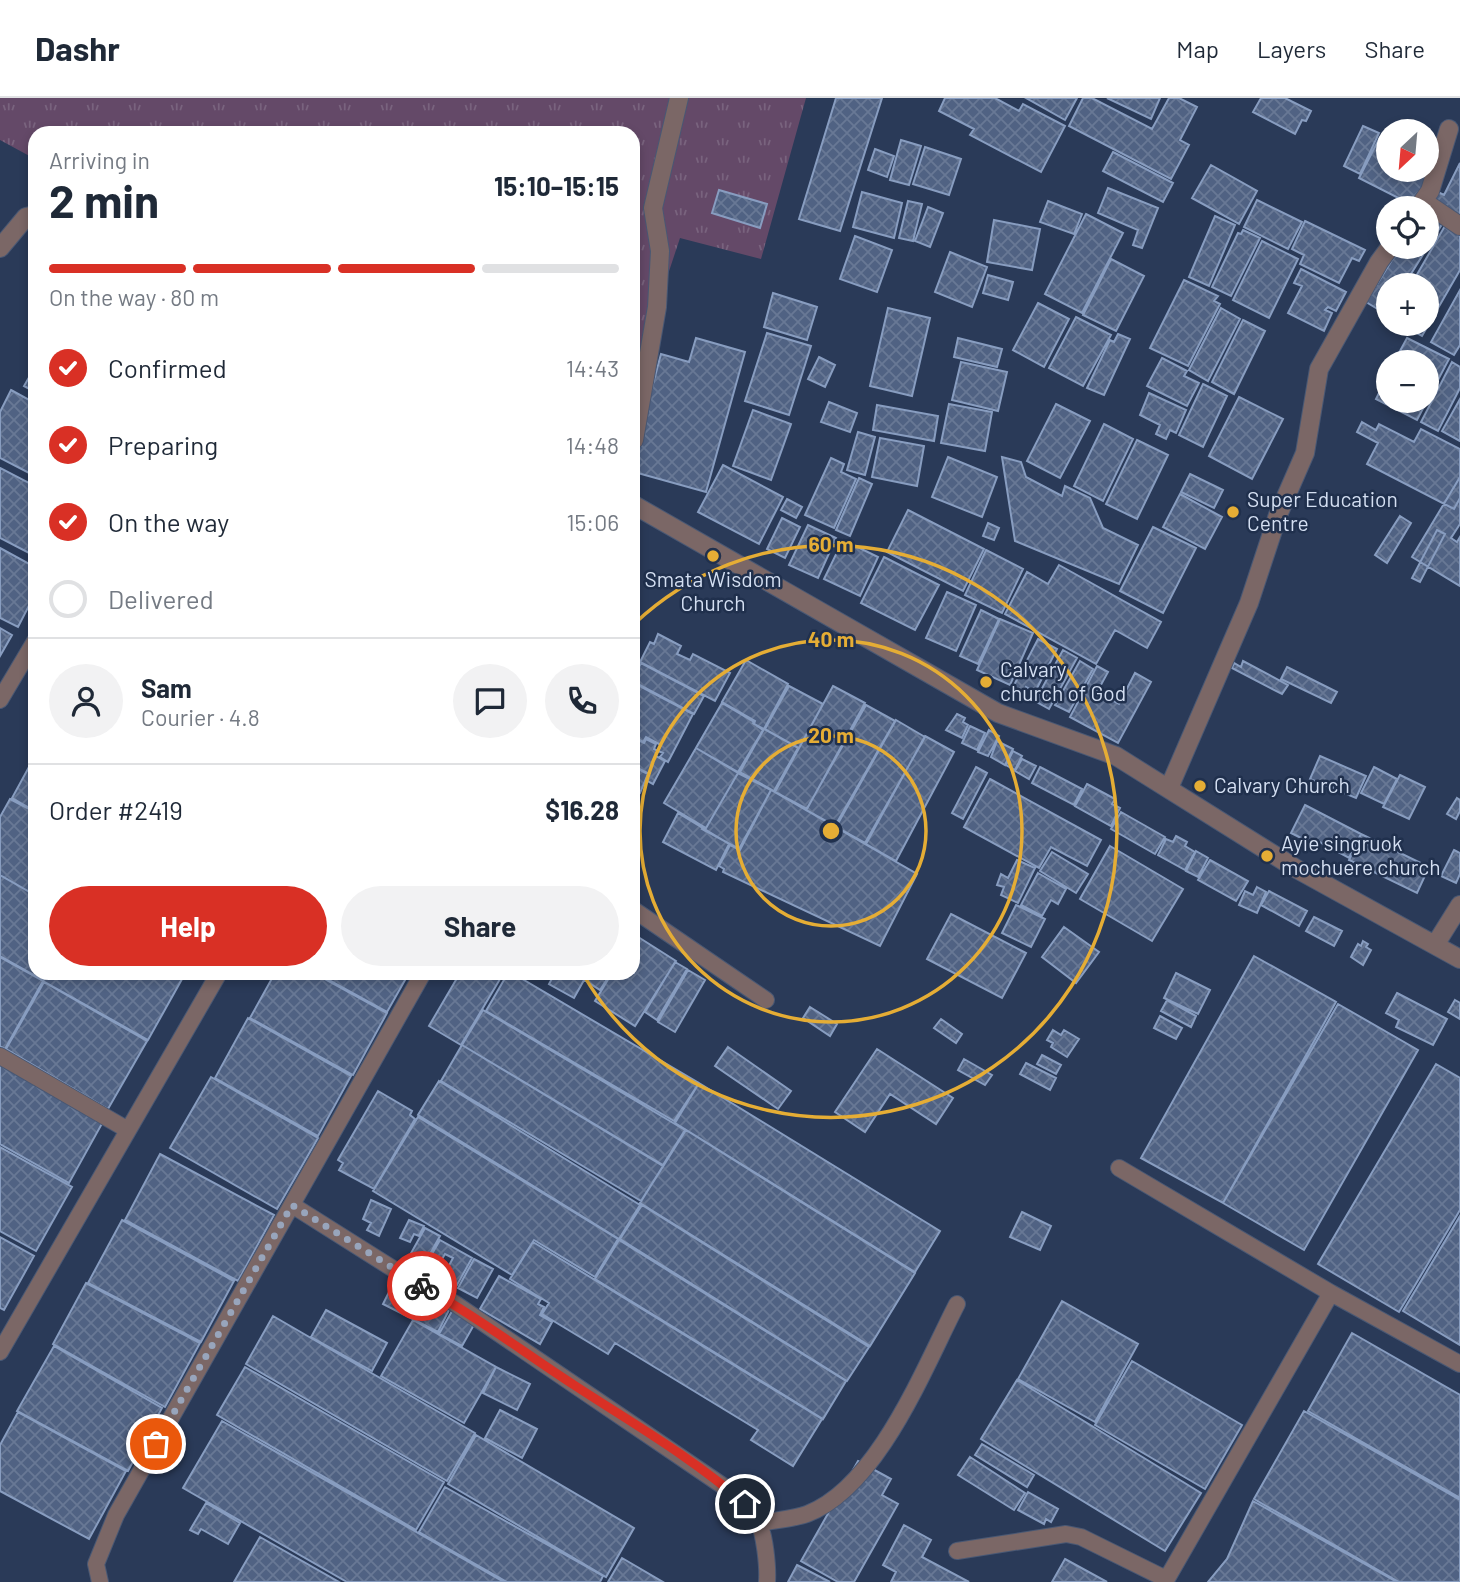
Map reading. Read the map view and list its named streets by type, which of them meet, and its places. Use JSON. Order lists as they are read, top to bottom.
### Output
{
  "places": [
    "Super Education Centre",
    "Smata Wisdom Church",
    "Calvary church of God",
    "Calvary Church",
    "Ayie singruok mochuere church"
  ],
  "north": "bottom left",
  "page": {
    "header": "Dashr",
    "nav": ["Map", "Layers", "Share"],
    "map_buttons": ["+", "−"],
    "heading": ["2 min", "Arriving in", "15:10–15:15"],
    "panel": [
      "Sam",
      "Courier · 4.8",
      "Order #2419",
      "$16.28"
    ],
    "bar": "On the way · 80 m",
    "list": [
      ["Confirmed", "14:43"],
      ["Preparing", "14:48"],
      ["On the way", "15:06"],
      "Delivered"
    ],
    "buttons": ["Help", "Share"]
  },
  "rings": ["60 m", "40 m", "20 m"]
}
